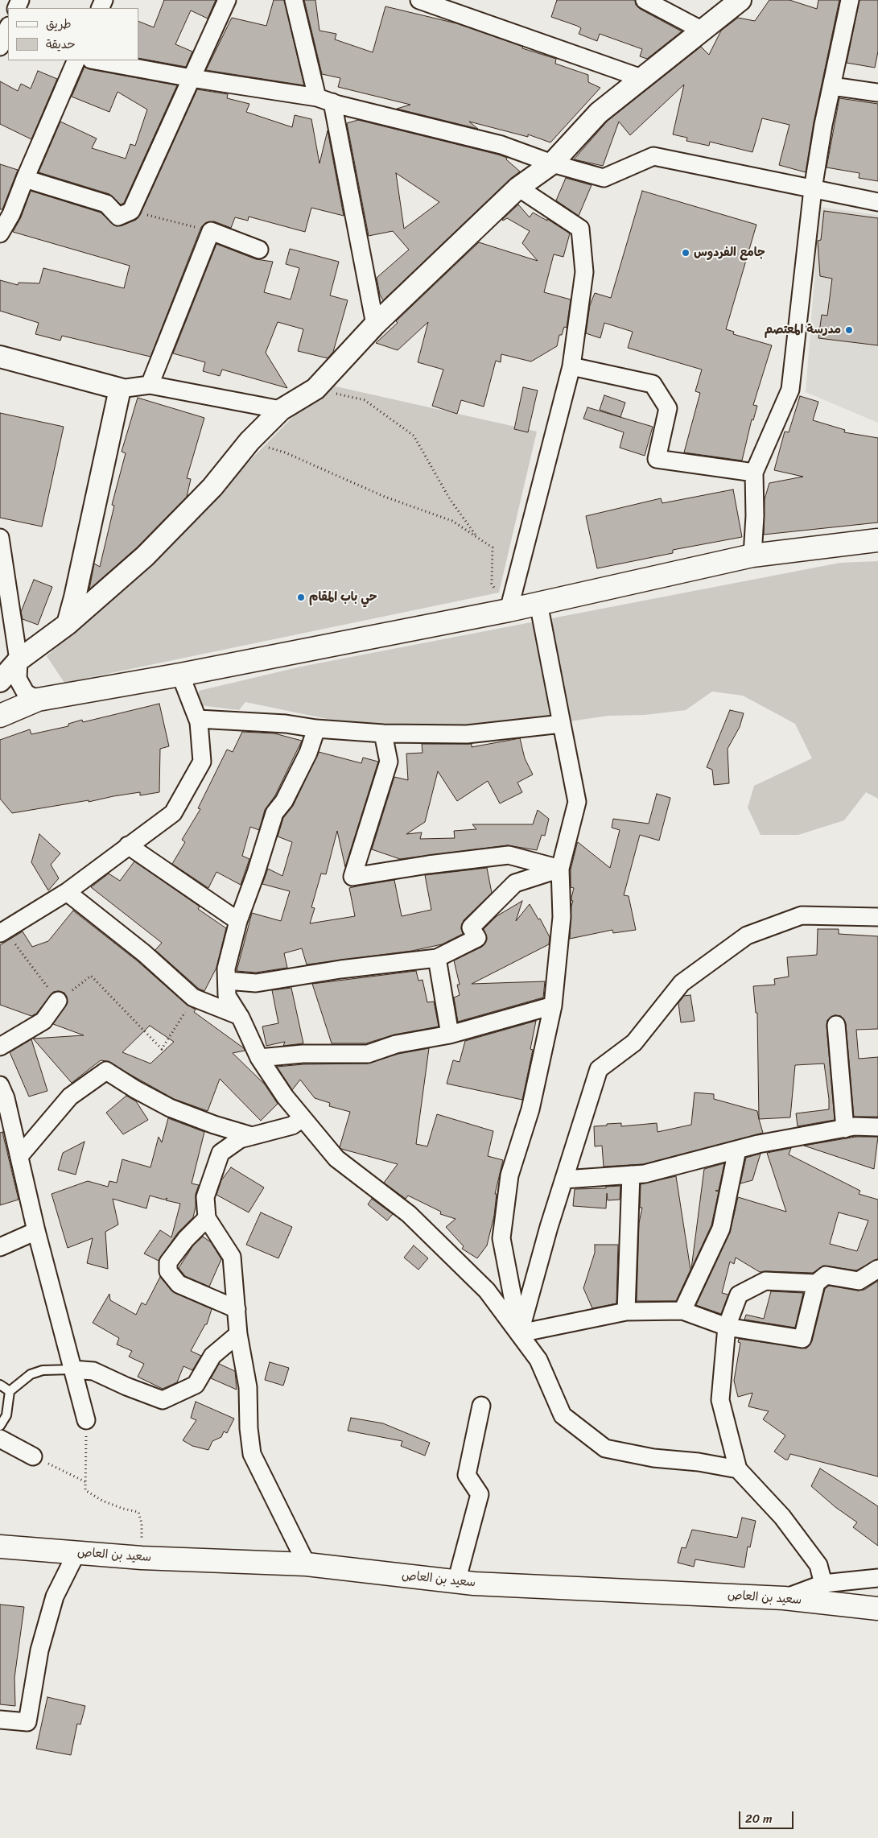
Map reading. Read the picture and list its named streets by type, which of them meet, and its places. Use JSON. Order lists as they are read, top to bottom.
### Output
{
  "streets": {
    "main road": ["سعيد بن العاص"]
  },
  "places": ["جامع الفردوس", "مدرسة المعتصم", "حي باب المقام"],
  "legend": ["طريق", "حديقة"],
  "scale_bar": "20 m"
}
